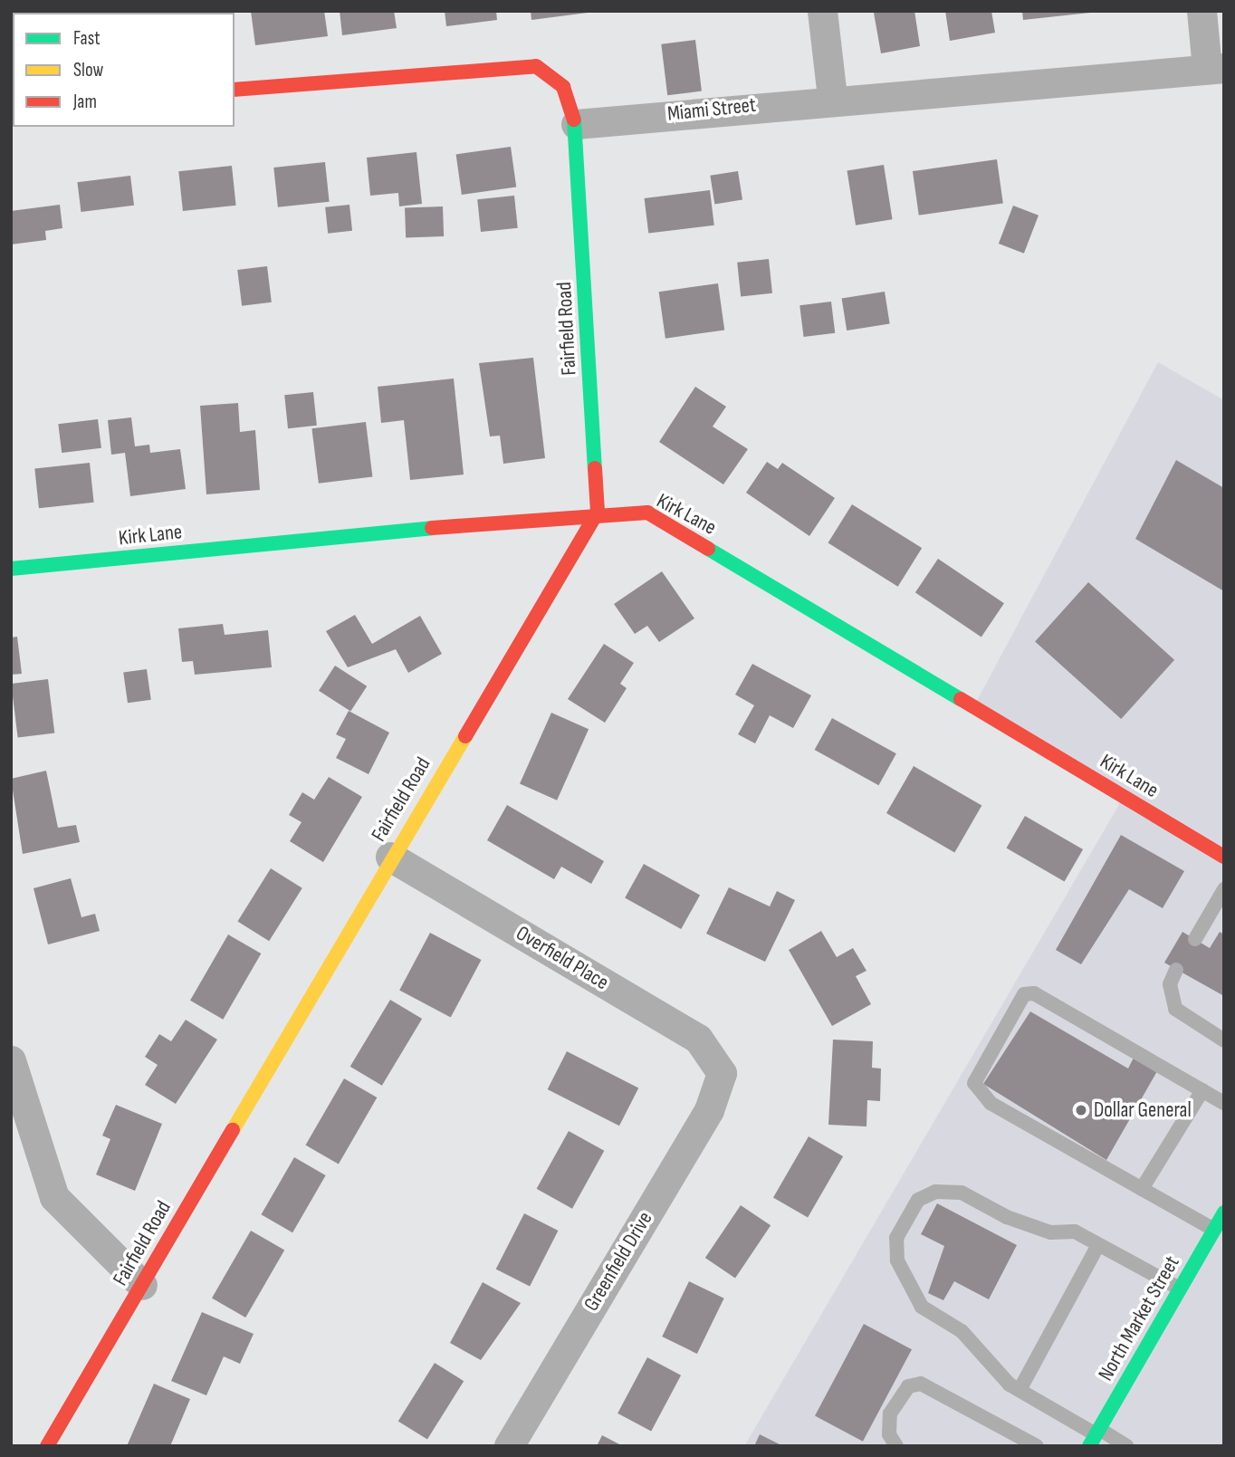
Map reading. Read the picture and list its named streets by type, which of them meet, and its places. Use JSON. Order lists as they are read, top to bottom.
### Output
{
  "streets": {
    "street": [
      "Miami Street",
      "Fairfield Road",
      "Kirk Lane",
      "Overfield Place",
      "Greenfield Drive",
      "North Market Street"
    ]
  },
  "crossings": [
    ["Miami Street", "Fairfield Road"],
    ["Fairfield Road", "Kirk Lane"],
    ["Fairfield Road", "Overfield Place"],
    ["Overfield Place", "Greenfield Drive"]
  ],
  "places": ["Dollar General"],
  "legend": ["Fast", "Slow", "Jam"]
}
